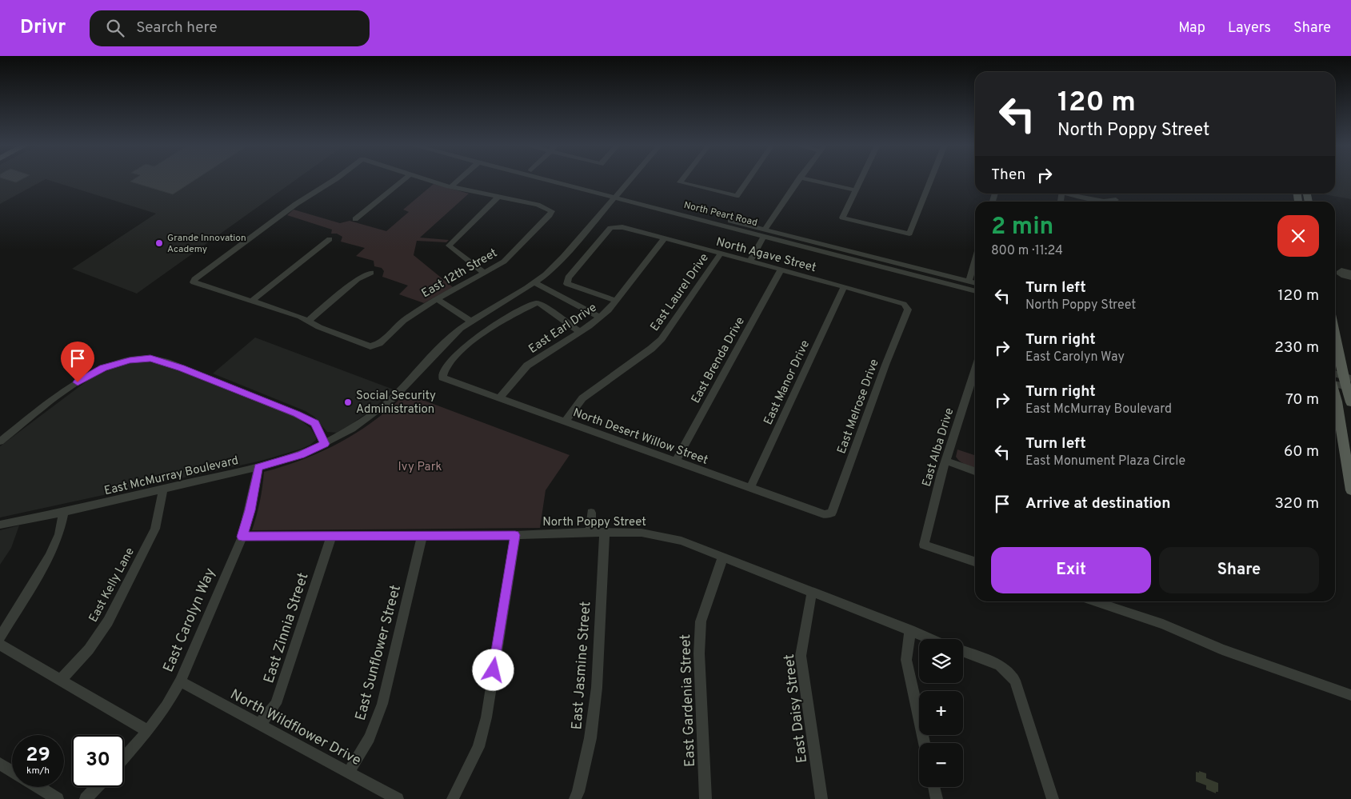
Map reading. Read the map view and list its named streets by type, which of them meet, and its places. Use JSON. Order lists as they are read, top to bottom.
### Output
{
  "streets": {
    "street": [
      "North Peart Road",
      "North Agave Street",
      "East 12th Street",
      "East Laurel Drive",
      "East Earl Drive",
      "East Brenda Drive",
      "East Manor Drive",
      "East Melrose Drive",
      "North Desert Willow Street",
      "East Alba Drive",
      "East McMurray Boulevard",
      "North Poppy Street",
      "East Kelly Lane",
      "East Carolyn Way",
      "East Zinnia Street",
      "East Sunflower Street",
      "East Jasmine Street",
      "East Gardenia Street",
      "East Daisy Street",
      "North Wildflower Drive"
    ]
  },
  "crossings": [
    ["North Peart Road", "East McMurray Boulevard"],
    ["North Agave Street", "East Laurel Drive"],
    ["North Agave Street", "East Earl Drive"],
    ["North Agave Street", "East Brenda Drive"],
    ["North Agave Street", "East Manor Drive"],
    ["North Agave Street", "East Melrose Drive"],
    ["East Laurel Drive", "North Desert Willow Street"],
    ["East Earl Drive", "North Desert Willow Street"],
    ["East Brenda Drive", "North Desert Willow Street"],
    ["East Manor Drive", "North Desert Willow Street"],
    ["East Melrose Drive", "North Desert Willow Street"],
    ["East McMurray Boulevard", "East Kelly Lane"],
    ["East McMurray Boulevard", "East Carolyn Way"],
    ["North Poppy Street", "East Carolyn Way"],
    ["North Poppy Street", "East Zinnia Street"],
    ["North Poppy Street", "East Sunflower Street"],
    ["North Poppy Street", "East Jasmine Street"],
    ["North Poppy Street", "East Gardenia Street"],
    ["North Poppy Street", "East Daisy Street"],
    ["East Carolyn Way", "North Wildflower Drive"],
    ["East Zinnia Street", "North Wildflower Drive"],
    ["East Sunflower Street", "North Wildflower Drive"]
  ],
  "parks": ["Ivy Park"],
  "places": ["Grande Innovation Academy", "Social Security Administration"],
  "page": {
    "header": "Drivr",
    "search": "Search here",
    "nav": ["Map", "Layers", "Share"],
    "turn": ["120 m", "North Poppy Street"],
    "then": "Then",
    "heading": ["2 min", "800 m · 11:24"],
    "list": [
      {
        "name": "Turn left",
        "note": "North Poppy Street",
        "value": "120 m"
      },
      {
        "name": "Turn right",
        "note": "East Carolyn Way",
        "value": "230 m"
      },
      {
        "name": "Turn right",
        "note": "East McMurray Boulevard",
        "value": "70 m"
      },
      {
        "name": "Turn left",
        "note": "East Monument Plaza Circle",
        "value": "60 m"
      },
      {
        "name": "Arrive at destination",
        "value": "320 m"
      }
    ],
    "buttons": ["Exit", "Share"],
    "map_buttons": ["+", "−"],
    "speed": "29 km/h",
    "limit": "30"
  }
}
